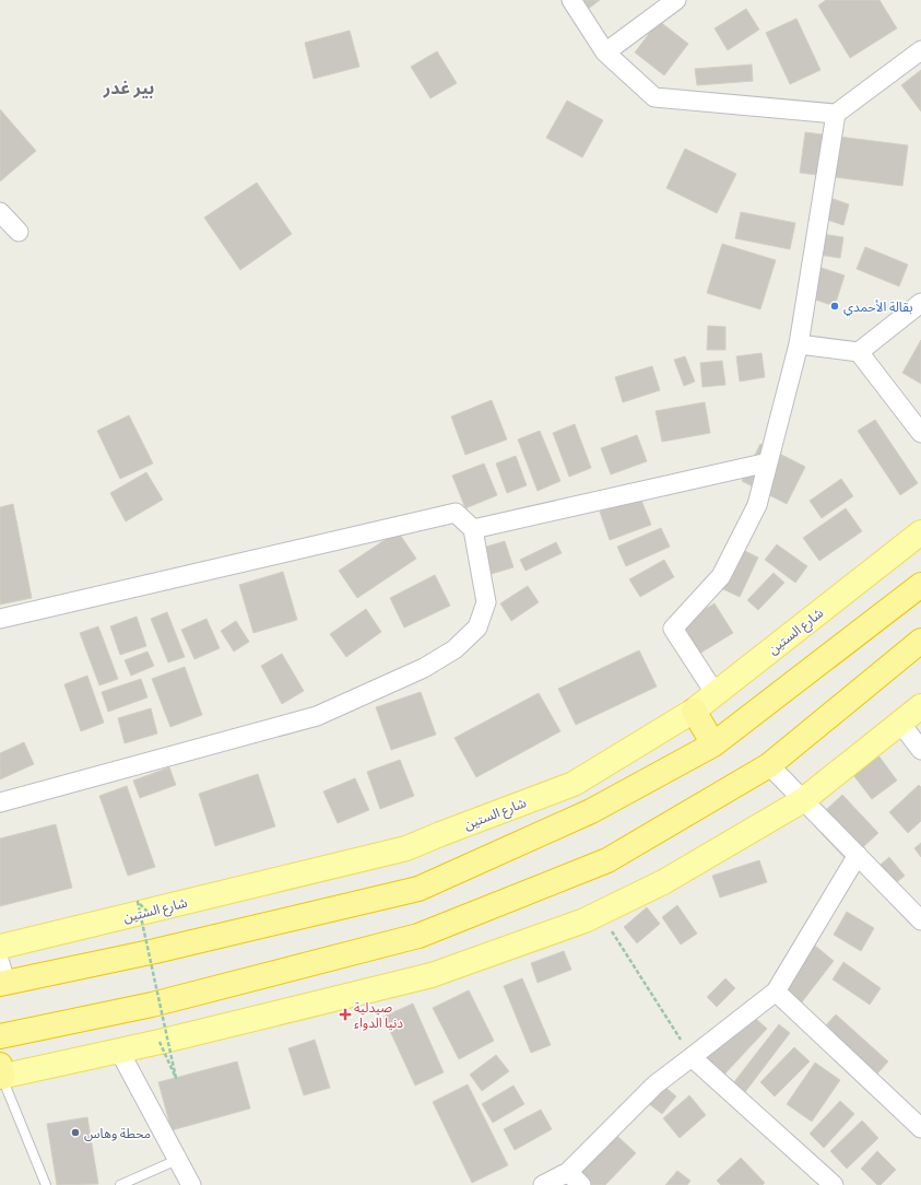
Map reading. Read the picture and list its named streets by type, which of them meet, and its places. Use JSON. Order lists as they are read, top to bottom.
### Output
{
  "streets": {
    "main road": ["شارع الستين"]
  },
  "districts": ["بير غدر"],
  "places": {
    "other": ["بقالة الأحمدي", "محطة وهاس"],
    "health": ["صيدلية دنيا الدواء"]
  }
}
